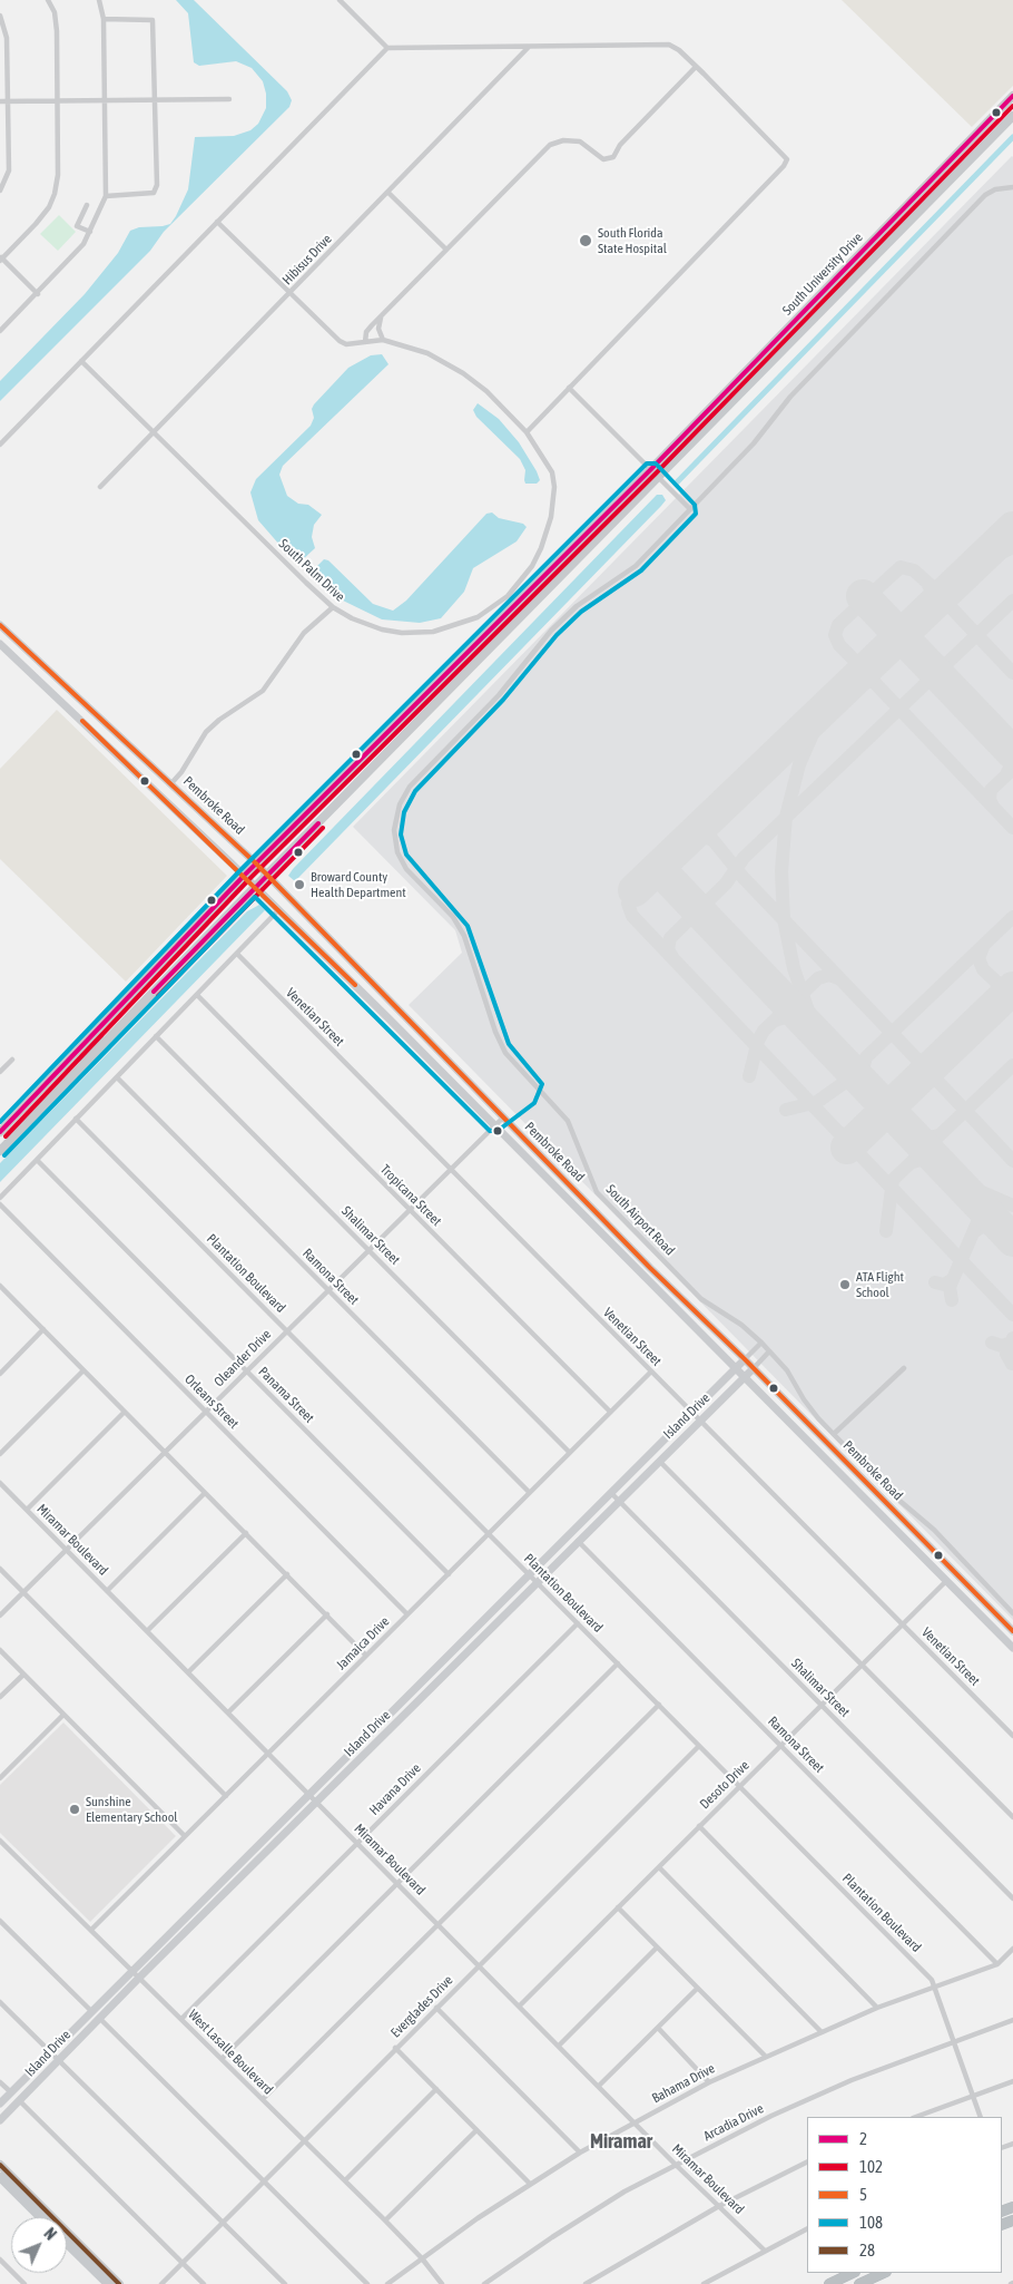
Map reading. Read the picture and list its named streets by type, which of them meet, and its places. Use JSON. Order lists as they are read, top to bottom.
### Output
{
  "streets": {
    "main road": ["South University Drive", "Pembroke Road", "Island Drive"],
    "street": [
      "Hibisus Drive",
      "South Palm Drive",
      "Venetian Street",
      "Tropicana Street",
      "South Airport Road",
      "Shalimar Street",
      "Plantation Boulevard",
      "Ramona Street",
      "Oleander Drive",
      "Panama Street",
      "Orleans Street",
      "Miramar Boulevard",
      "Jamaica Drive",
      "Desoto Drive",
      "Havana Drive",
      "Everglades Drive",
      "West Lasalle Boulevard",
      "Bahama Drive",
      "Arcadia Drive"
    ]
  },
  "crossings": [
    ["Hibisus Drive", "South Palm Drive"],
    ["South University Drive", "Pembroke Road"],
    ["Pembroke Road", "Oleander Drive"],
    ["Pembroke Road", "Island Drive"],
    ["Pembroke Road", "Desoto Drive"],
    ["Venetian Street", "Oleander Drive"],
    ["Venetian Street", "Island Drive"],
    ["Venetian Street", "Jamaica Drive"],
    ["Venetian Street", "Desoto Drive"],
    ["Tropicana Street", "Oleander Drive"],
    ["Tropicana Street", "Jamaica Drive"],
    ["Shalimar Street", "Oleander Drive"],
    ["Shalimar Street", "Island Drive"],
    ["Shalimar Street", "Jamaica Drive"],
    ["Shalimar Street", "Desoto Drive"],
    ["Plantation Boulevard", "Oleander Drive"],
    ["Plantation Boulevard", "Island Drive"],
    ["Plantation Boulevard", "Jamaica Drive"],
    ["Plantation Boulevard", "Desoto Drive"],
    ["Plantation Boulevard", "Havana Drive"],
    ["Plantation Boulevard", "Everglades Drive"],
    ["Plantation Boulevard", "Bahama Drive"],
    ["Plantation Boulevard", "Arcadia Drive"],
    ["Ramona Street", "Oleander Drive"],
    ["Ramona Street", "Island Drive"],
    ["Ramona Street", "Jamaica Drive"],
    ["Ramona Street", "Desoto Drive"],
    ["Ramona Street", "Bahama Drive"],
    ["Oleander Drive", "Panama Street"],
    ["Oleander Drive", "Orleans Street"],
    ["Oleander Drive", "Miramar Boulevard"],
    ["Panama Street", "Jamaica Drive"],
    ["Orleans Street", "Jamaica Drive"],
    ["Island Drive", "Miramar Boulevard"],
    ["Island Drive", "West Lasalle Boulevard"],
    ["Miramar Boulevard", "Jamaica Drive"],
    ["Miramar Boulevard", "Desoto Drive"],
    ["Miramar Boulevard", "Havana Drive"],
    ["Miramar Boulevard", "Everglades Drive"],
    ["Miramar Boulevard", "Bahama Drive"],
    ["Miramar Boulevard", "Arcadia Drive"],
    ["Jamaica Drive", "West Lasalle Boulevard"],
    ["Havana Drive", "West Lasalle Boulevard"],
    ["Everglades Drive", "West Lasalle Boulevard"],
    ["West Lasalle Boulevard", "Bahama Drive"]
  ],
  "districts": ["Miramar"],
  "places": [
    "South Florida State Hospital",
    "Broward County Health Department",
    "ATA Flight School",
    "Sunshine Elementary School"
  ],
  "lines": [
    "transit line 2",
    "transit line 102",
    "transit line 108",
    "transit line 5",
    "transit line 28"
  ],
  "legend": [
    "2",
    "102",
    "5",
    "108",
    "28"
  ],
  "north": "top right"
}
